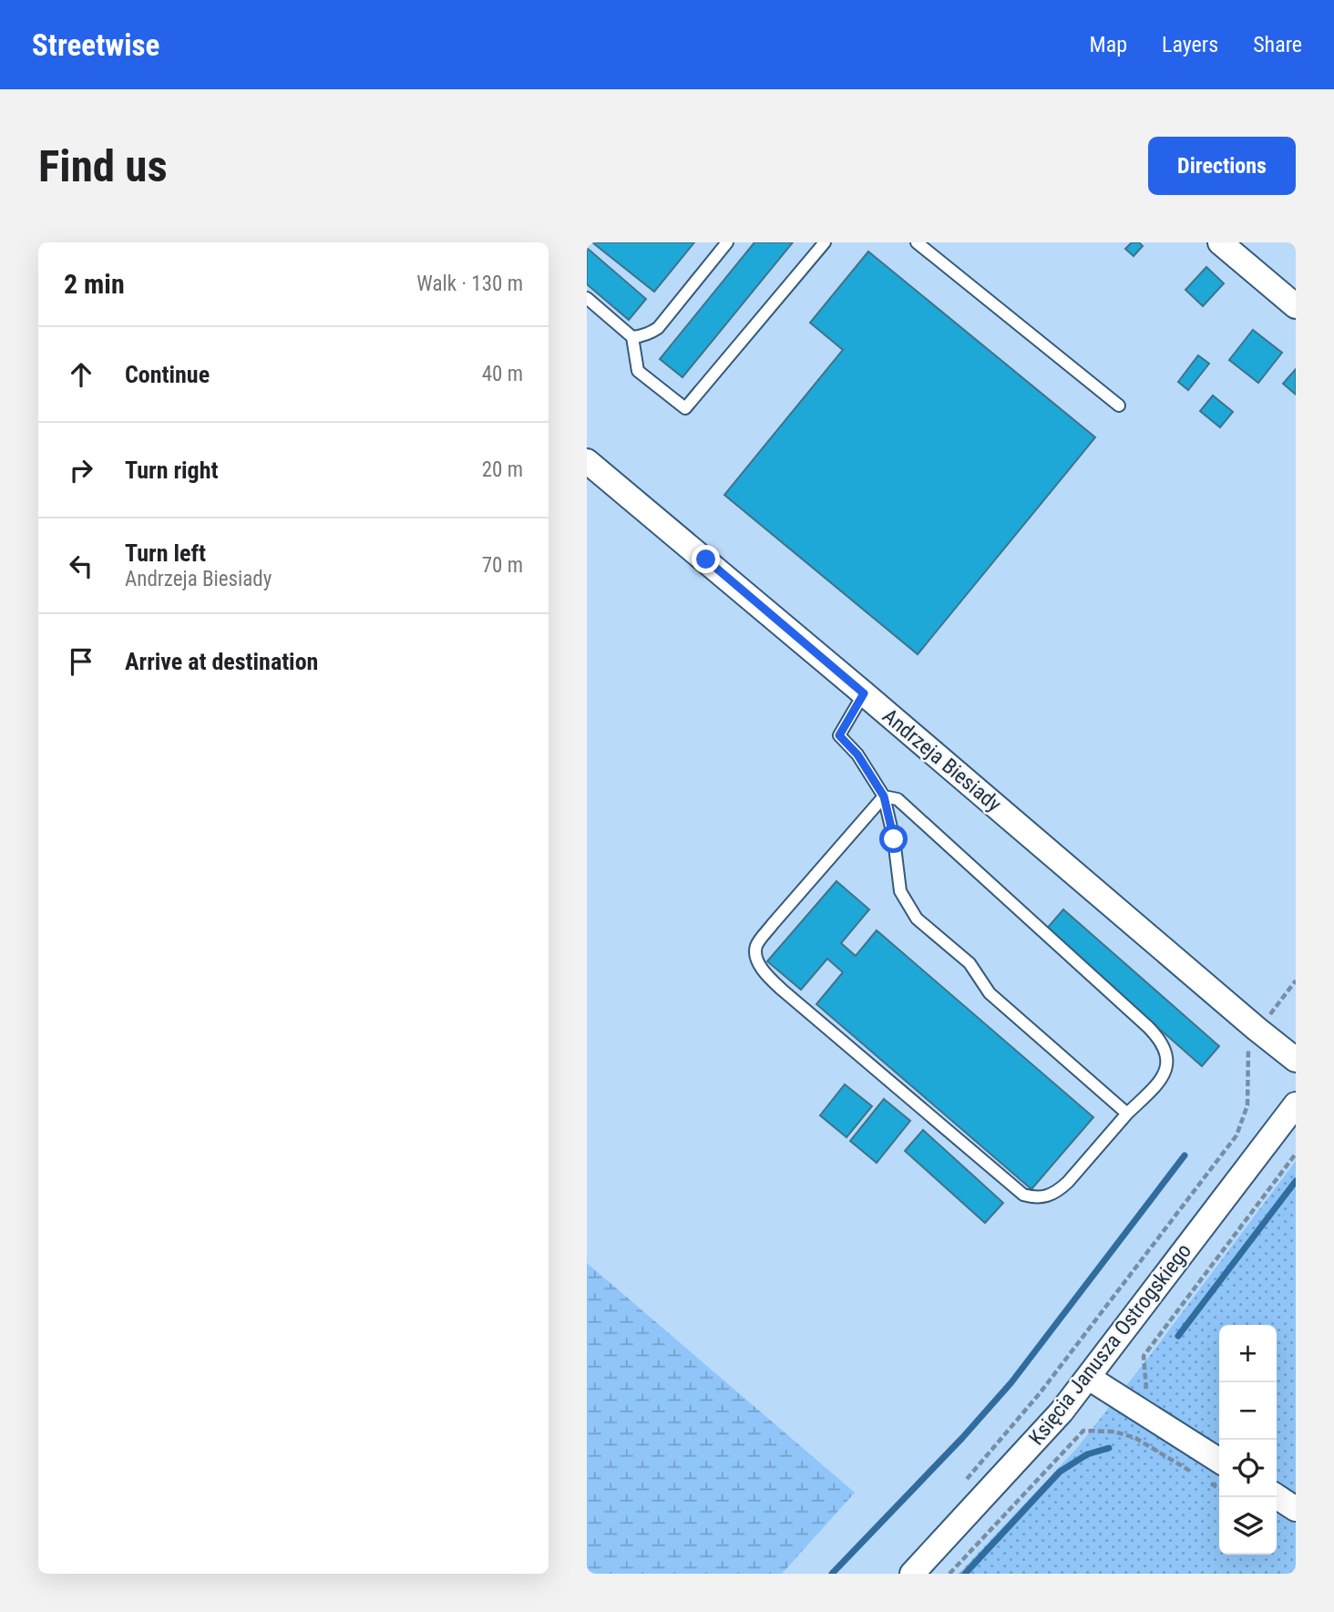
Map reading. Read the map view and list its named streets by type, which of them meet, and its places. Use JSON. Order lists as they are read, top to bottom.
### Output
{
  "streets": {
    "street": ["Andrzeja Biesiady", "Księcia Janusza Ostrogskiego"]
  },
  "page": {
    "header": "Streetwise",
    "nav": ["Map", "Layers", "Share"],
    "buttons": "Directions",
    "title": "Find us",
    "heading": ["2 min", "Walk · 130 m"],
    "list": [
      ["Continue", "40 m"],
      ["Turn right", "20 m"],
      ["Turn left", "Andrzeja Biesiady", "70 m"],
      "Arrive at destination"
    ],
    "map_buttons": ["+", "−"]
  }
}
